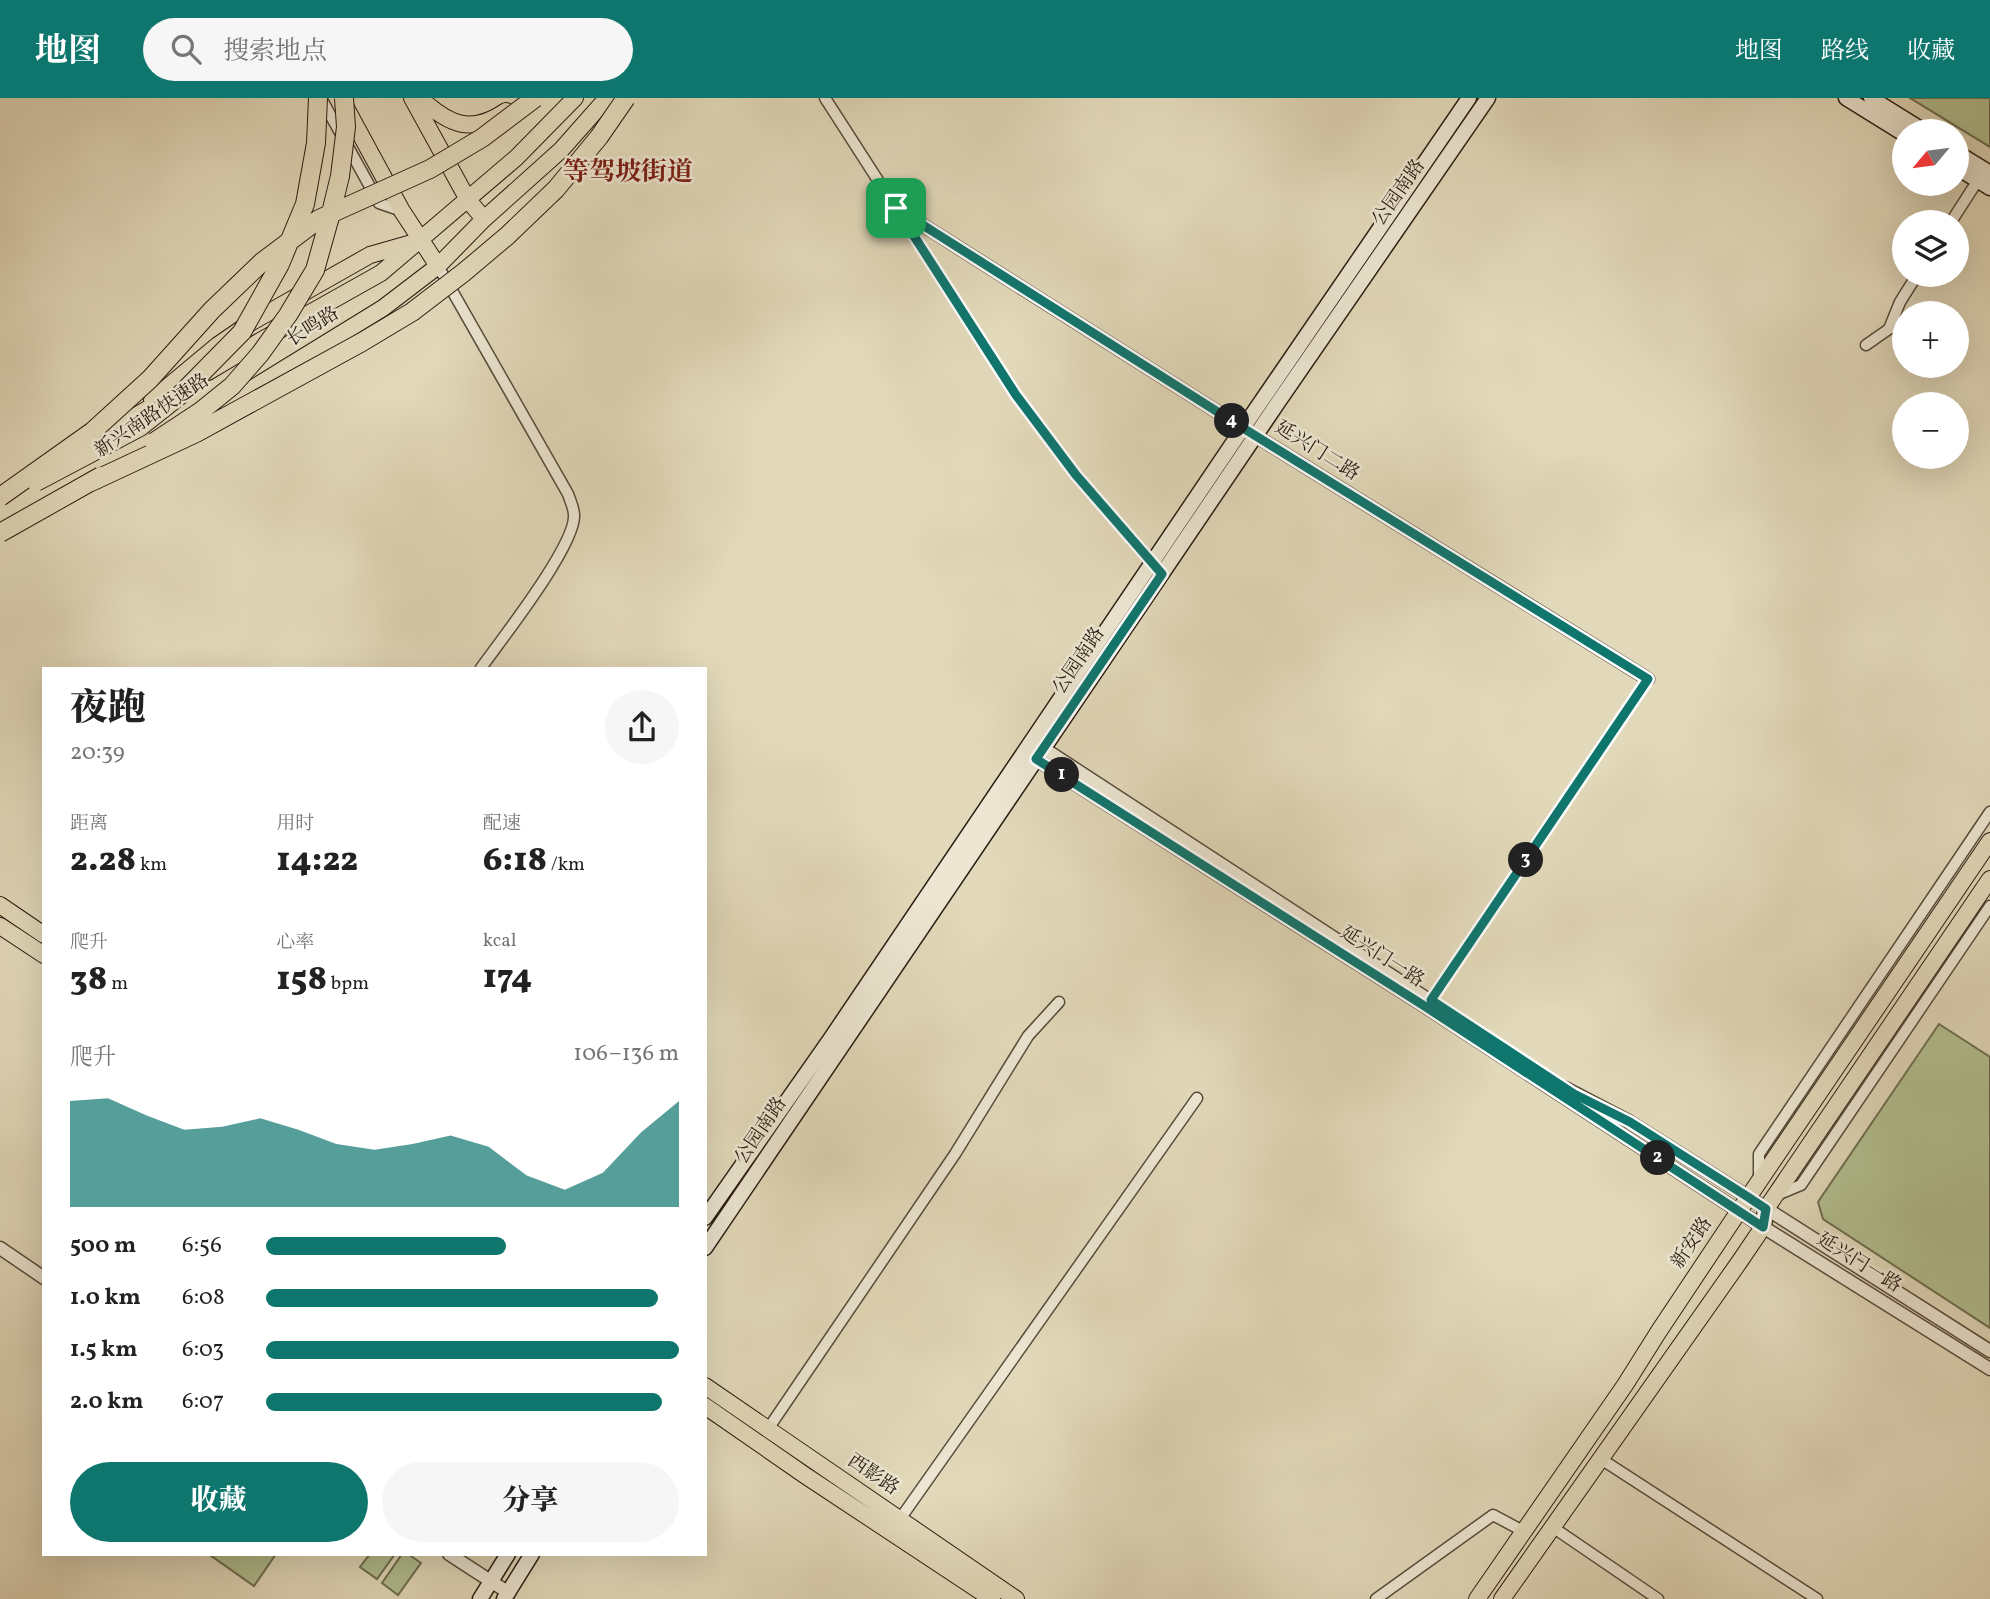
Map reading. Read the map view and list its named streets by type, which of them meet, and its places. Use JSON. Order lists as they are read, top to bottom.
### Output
{
  "streets": {
    "highway": ["新兴南路快速路"],
    "main road": [
      "公园南路",
      "长鸣路",
      "新安路",
      "西影路"
    ],
    "street": ["延兴门二路", "延兴门一路"]
  },
  "crossings": [
    ["公园南路", "延兴门二路"],
    ["公园南路", "延兴门一路"],
    ["长鸣路", "新兴南路快速路"],
    ["延兴门一路", "新安路"]
  ],
  "districts": ["等驾坡街道"],
  "north": "bottom left",
  "page": {
    "header": "地图",
    "search": "搜索地点",
    "nav": ["地图", "路线", "收藏"],
    "map_buttons": ["+", "−"],
    "pins": [
      "4",
      "1",
      "3",
      "2"
    ],
    "heading": ["夜跑", "20:39"],
    "stats": [
      ["距离", "2.28 km"],
      ["用时", "14:22"],
      ["配速", "6:18 /km"],
      ["爬升", "38 m"],
      ["心率", "158 bpm"],
      ["kcal", "174"]
    ],
    "chart": ["爬升", "106–136 m"],
    "list": [
      {
        "name": "500 m",
        "note": "6:56"
      },
      {
        "name": "1.0 km",
        "note": "6:08"
      },
      {
        "name": "1.5 km",
        "note": "6:03"
      },
      {
        "name": "2.0 km",
        "note": "6:07"
      }
    ],
    "buttons": ["收藏", "分享"]
  }
}
